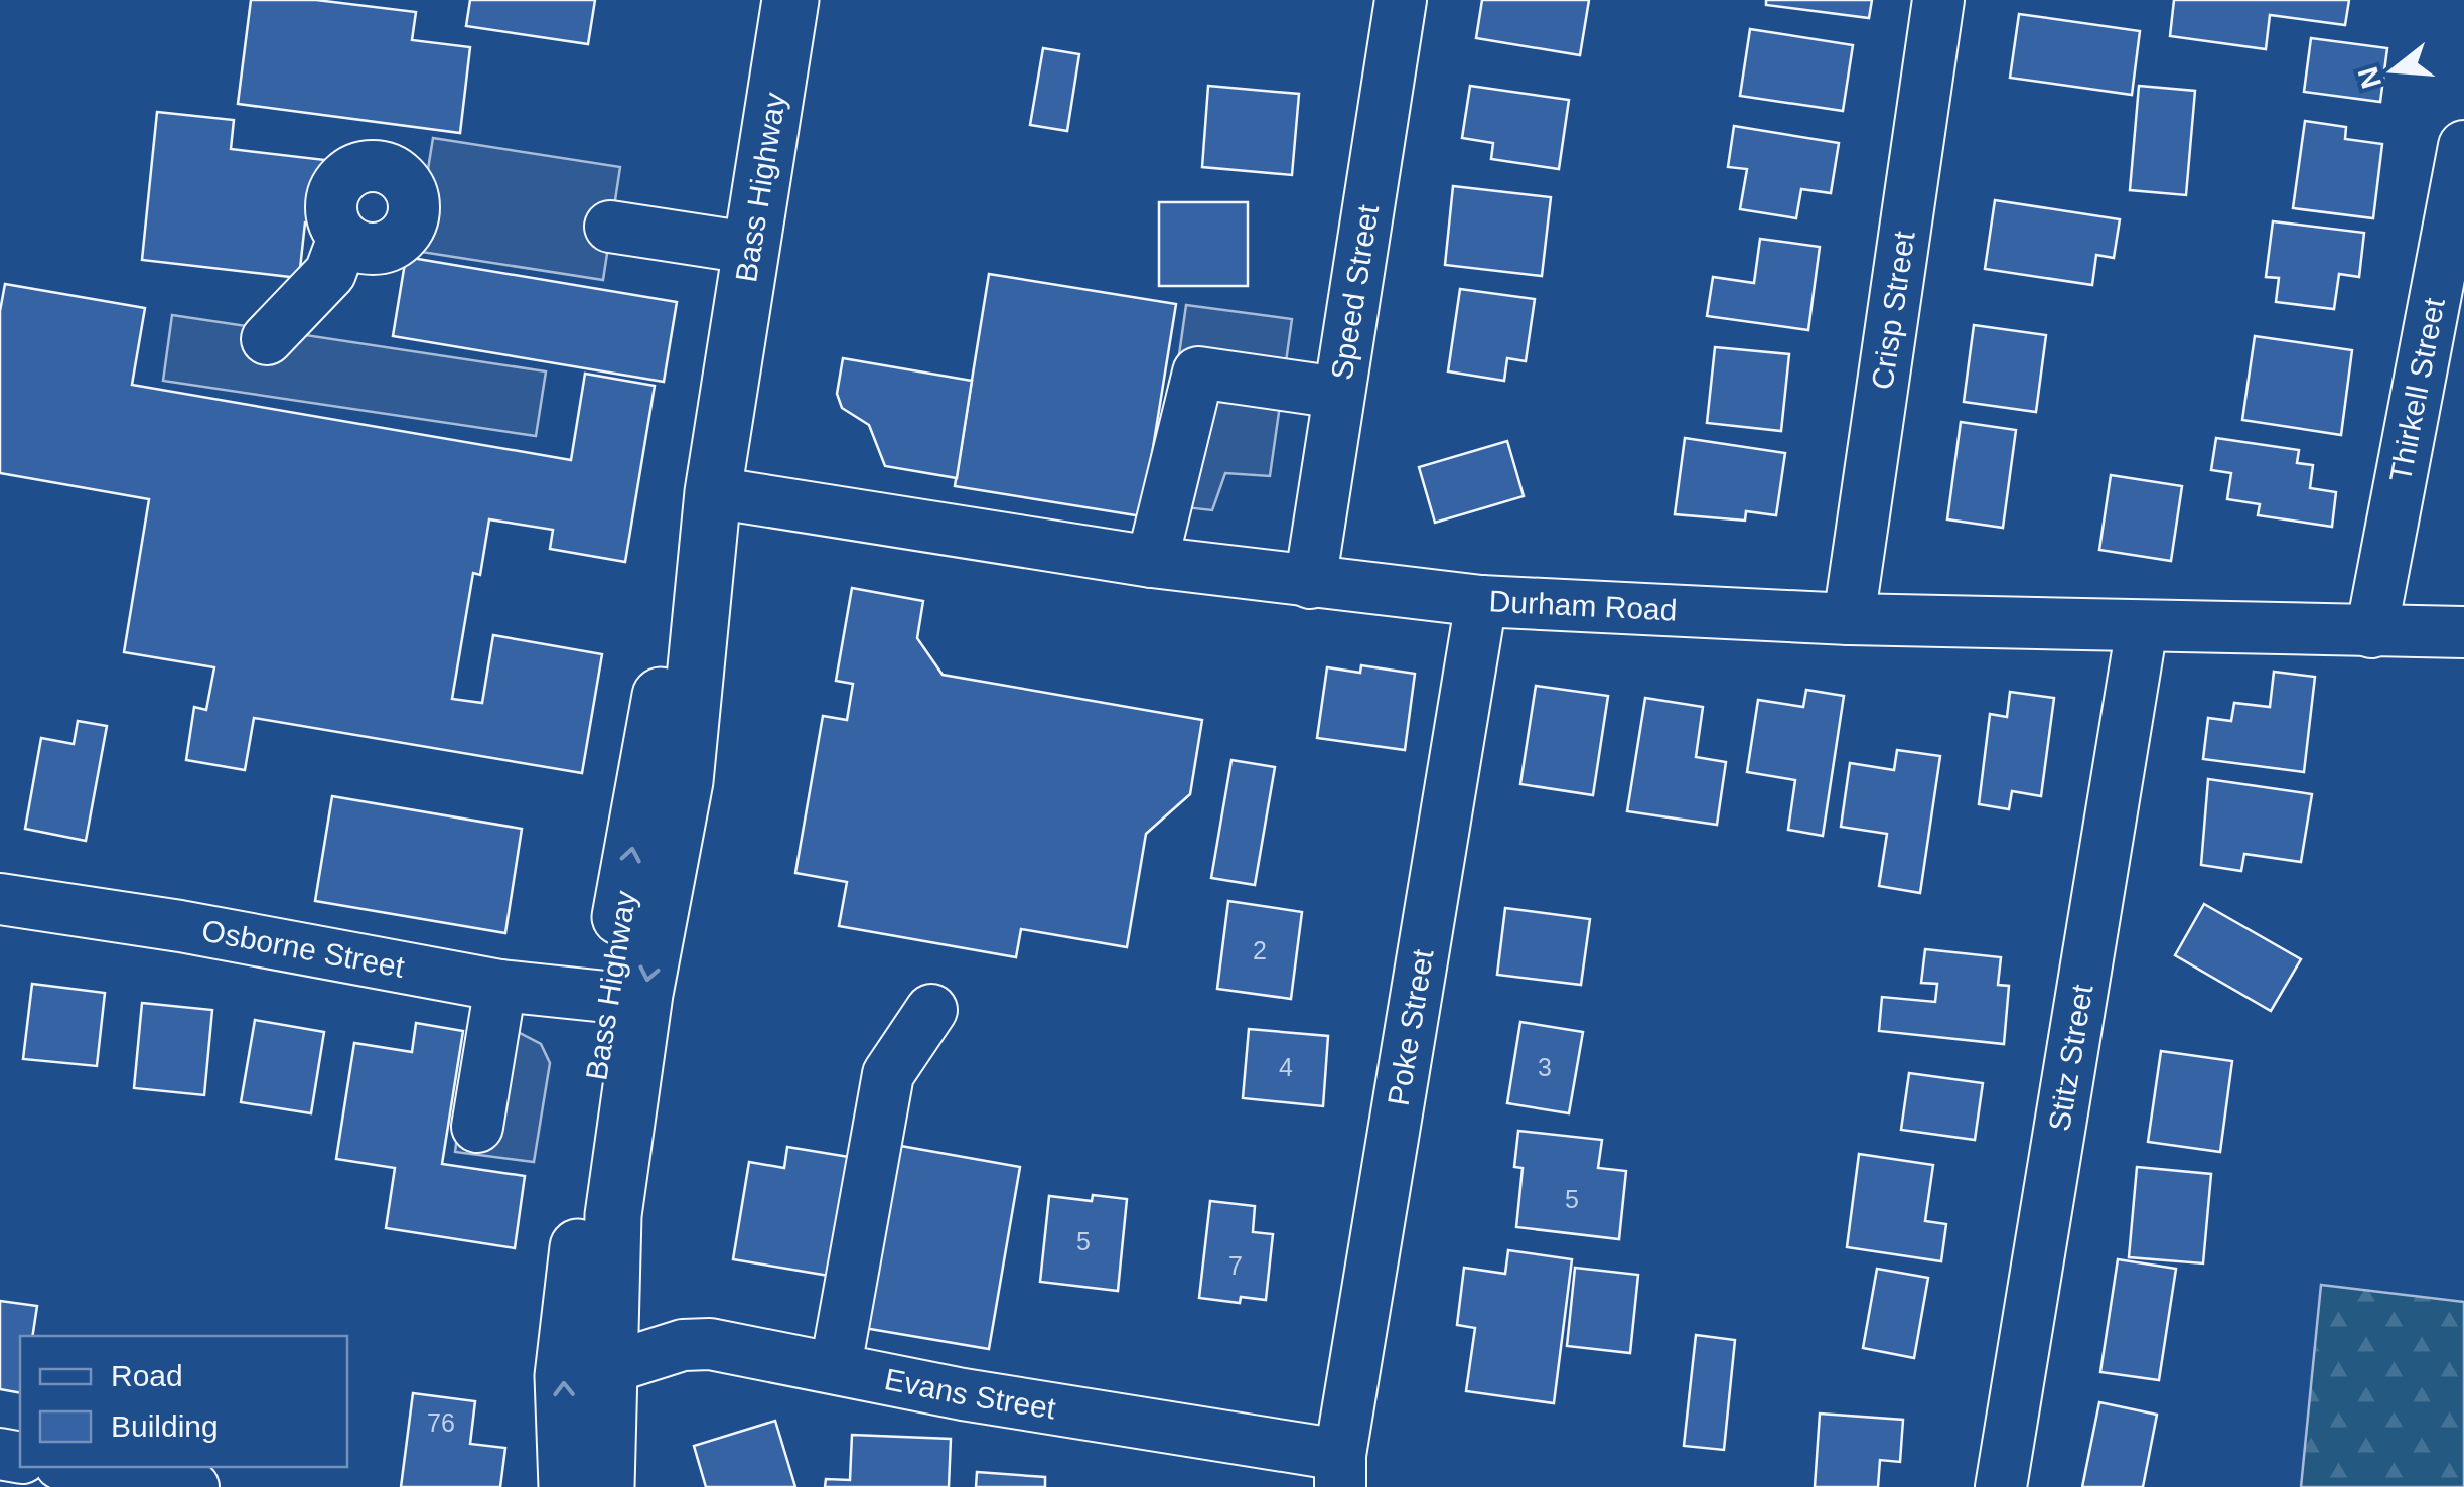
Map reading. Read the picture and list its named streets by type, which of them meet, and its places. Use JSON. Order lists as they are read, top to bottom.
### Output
{
  "streets": {
    "highway": ["Bass Highway"],
    "street": [
      "Speed Street",
      "Crisp Street",
      "Thirkell Street",
      "Durham Road",
      "Osborne Street",
      "Poke Street",
      "Stitz Street",
      "Evans Street"
    ]
  },
  "crossings": [
    ["Bass Highway", "Durham Road"],
    ["Bass Highway", "Osborne Street"],
    ["Bass Highway", "Evans Street"],
    ["Speed Street", "Durham Road"],
    ["Crisp Street", "Durham Road"],
    ["Thirkell Street", "Durham Road"],
    ["Durham Road", "Poke Street"],
    ["Durham Road", "Stitz Street"],
    ["Poke Street", "Evans Street"]
  ],
  "house_numbers": [
    "2",
    "4",
    "3",
    "5",
    "5",
    "7",
    "76"
  ],
  "legend": ["Road", "Building"],
  "north": "left"
}
